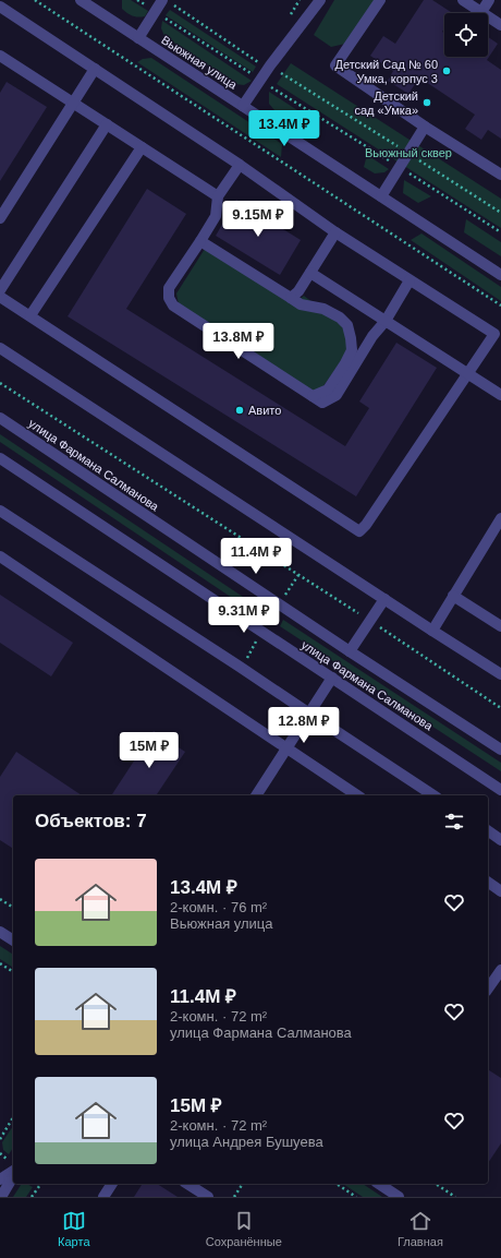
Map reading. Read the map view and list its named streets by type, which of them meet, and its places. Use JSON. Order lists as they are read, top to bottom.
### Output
{
  "streets": {
    "street": ["Вьюжная улица", "улица Фармана Салманова"]
  },
  "parks": ["Вьюжный сквер"],
  "places": ["Детский Сад № 60 Умка, корпус 3", "Детский сад «Умка»", "Авито"],
  "page": {
    "price": [
      "13.4M ₽",
      "9.15M ₽",
      "13.8M ₽",
      "11.4M ₽",
      "9.31M ₽",
      "12.8M ₽",
      "15M ₽"
    ],
    "heading": "Объектов: 7",
    "list": [
      {
        "name": "13.4M ₽",
        "note": "2-комн. · 76 m² · Вьюжная улица"
      },
      {
        "name": "11.4M ₽",
        "note": "2-комн. · 72 m² · улица Фармана Салманова"
      },
      {
        "name": "15M ₽",
        "note": "2-комн. · 72 m² · улица Андрея Бушуева"
      }
    ],
    "tabs": ["Карта", "Сохранённые", "Главная"]
  }
}
